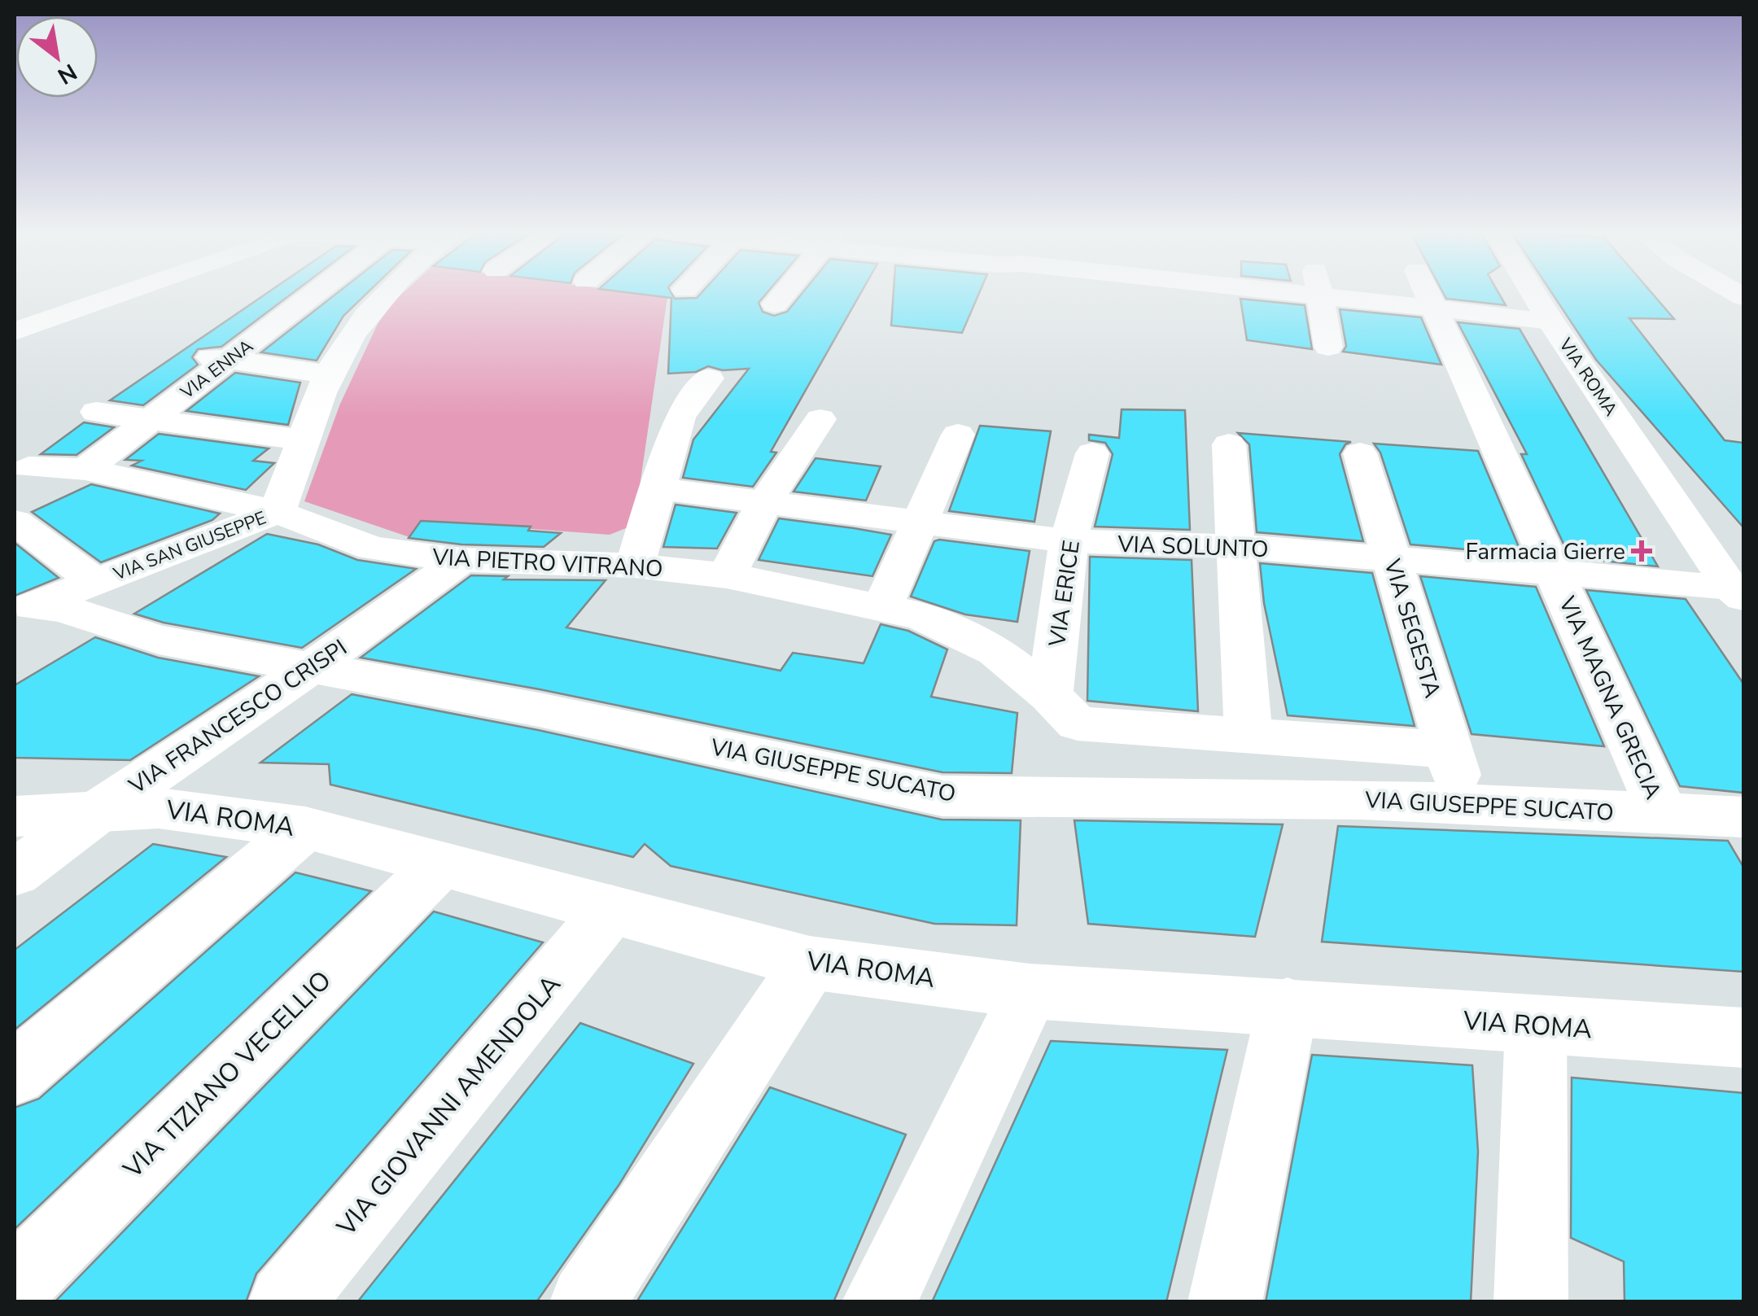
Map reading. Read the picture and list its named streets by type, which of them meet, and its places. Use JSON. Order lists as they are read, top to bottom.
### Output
{
  "streets": {
    "street": [
      "VIA ENNA",
      "VIA ROMA",
      "VIA SAN GIUSEPPE",
      "VIA SOLUNTO",
      "VIA PIETRO VITRANO",
      "VIA ERICE",
      "VIA SEGESTA",
      "VIA MAGNA GRECIA",
      "VIA FRANCESCO CRISPI",
      "VIA GIUSEPPE SUCATO",
      "VIA TIZIANO VECELLIO",
      "VIA GIOVANNI AMENDOLA"
    ]
  },
  "crossings": [
    ["VIA ENNA", "VIA PIETRO VITRANO"],
    ["VIA ROMA", "VIA SOLUNTO"],
    ["VIA ROMA", "VIA FRANCESCO CRISPI"],
    ["VIA ROMA", "VIA TIZIANO VECELLIO"],
    ["VIA ROMA", "VIA GIOVANNI AMENDOLA"],
    ["VIA SAN GIUSEPPE", "VIA PIETRO VITRANO"],
    ["VIA SAN GIUSEPPE", "VIA GIUSEPPE SUCATO"],
    ["VIA SOLUNTO", "VIA ERICE"],
    ["VIA SOLUNTO", "VIA SEGESTA"],
    ["VIA SOLUNTO", "VIA MAGNA GRECIA"],
    ["VIA PIETRO VITRANO", "VIA ERICE"],
    ["VIA PIETRO VITRANO", "VIA FRANCESCO CRISPI"],
    ["VIA SEGESTA", "VIA GIUSEPPE SUCATO"],
    ["VIA MAGNA GRECIA", "VIA GIUSEPPE SUCATO"],
    ["VIA FRANCESCO CRISPI", "VIA GIUSEPPE SUCATO"]
  ],
  "places": {
    "health": ["Farmacia Gierre"]
  },
  "north": "bottom right"
}
